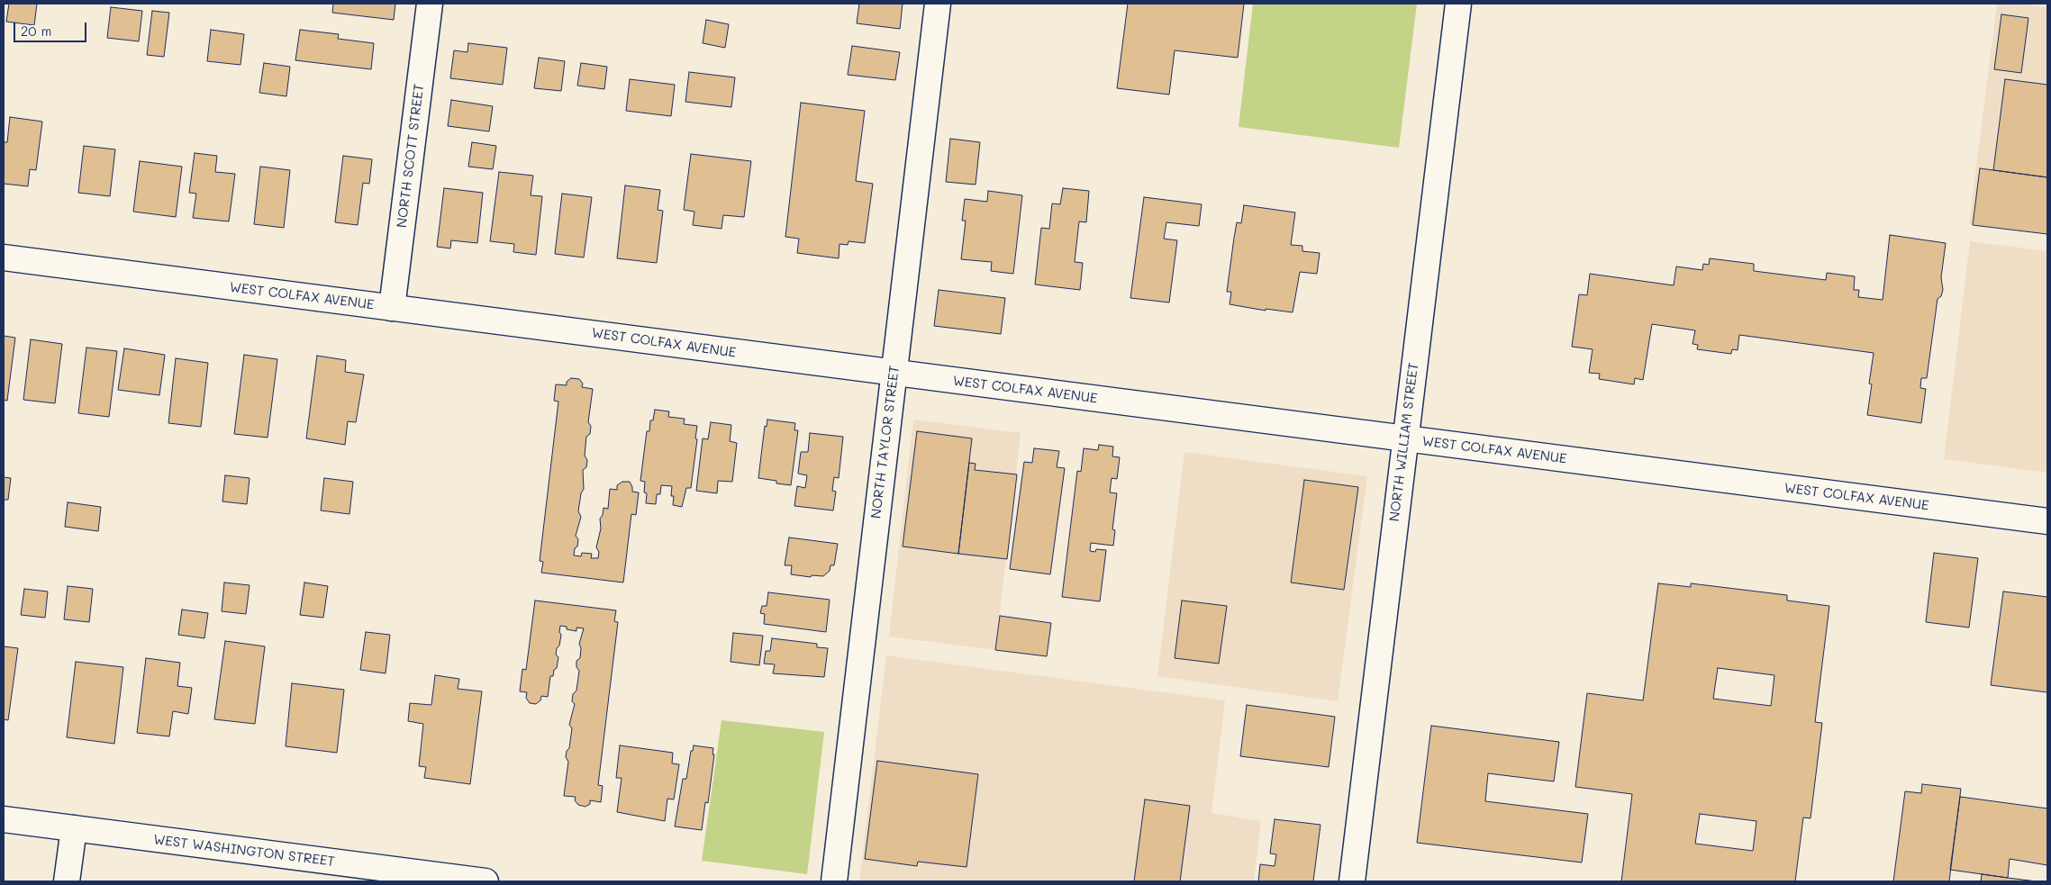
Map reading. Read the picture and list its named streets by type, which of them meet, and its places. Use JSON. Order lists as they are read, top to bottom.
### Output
{
  "streets": {
    "street": [
      "NORTH SCOTT STREET",
      "WEST COLFAX AVENUE",
      "NORTH TAYLOR STREET",
      "NORTH WILLIAM STREET",
      "WEST WASHINGTON STREET"
    ]
  },
  "crossings": [
    ["NORTH SCOTT STREET", "WEST COLFAX AVENUE"],
    ["WEST COLFAX AVENUE", "NORTH TAYLOR STREET"],
    ["WEST COLFAX AVENUE", "NORTH WILLIAM STREET"]
  ],
  "scale_bar": "20 m"
}
